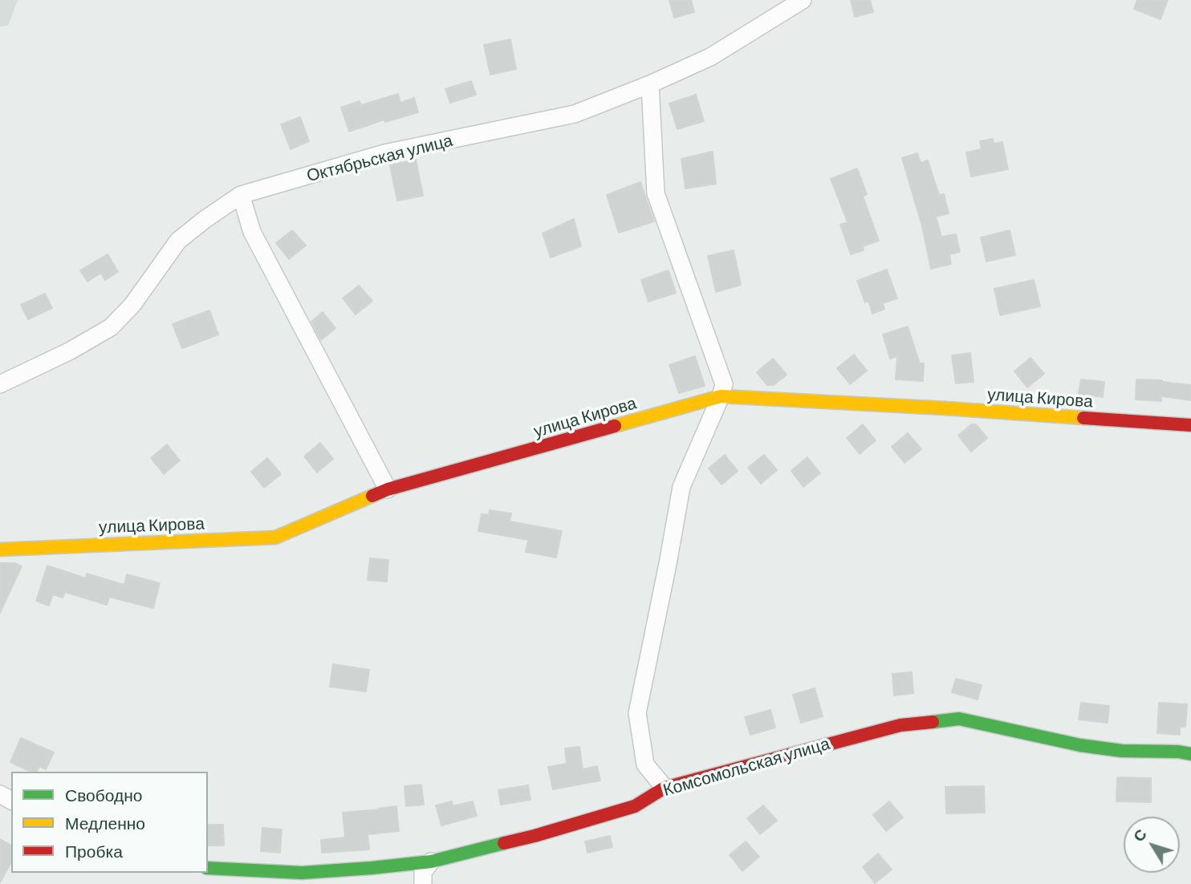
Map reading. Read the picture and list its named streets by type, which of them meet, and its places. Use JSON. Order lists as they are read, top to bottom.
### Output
{
  "streets": {
    "street": ["Октябрьская улица", "улица Кирова", "Комсомольская улица"]
  },
  "legend": ["Свободно", "Медленно", "Пробка"],
  "north": "top left"
}
